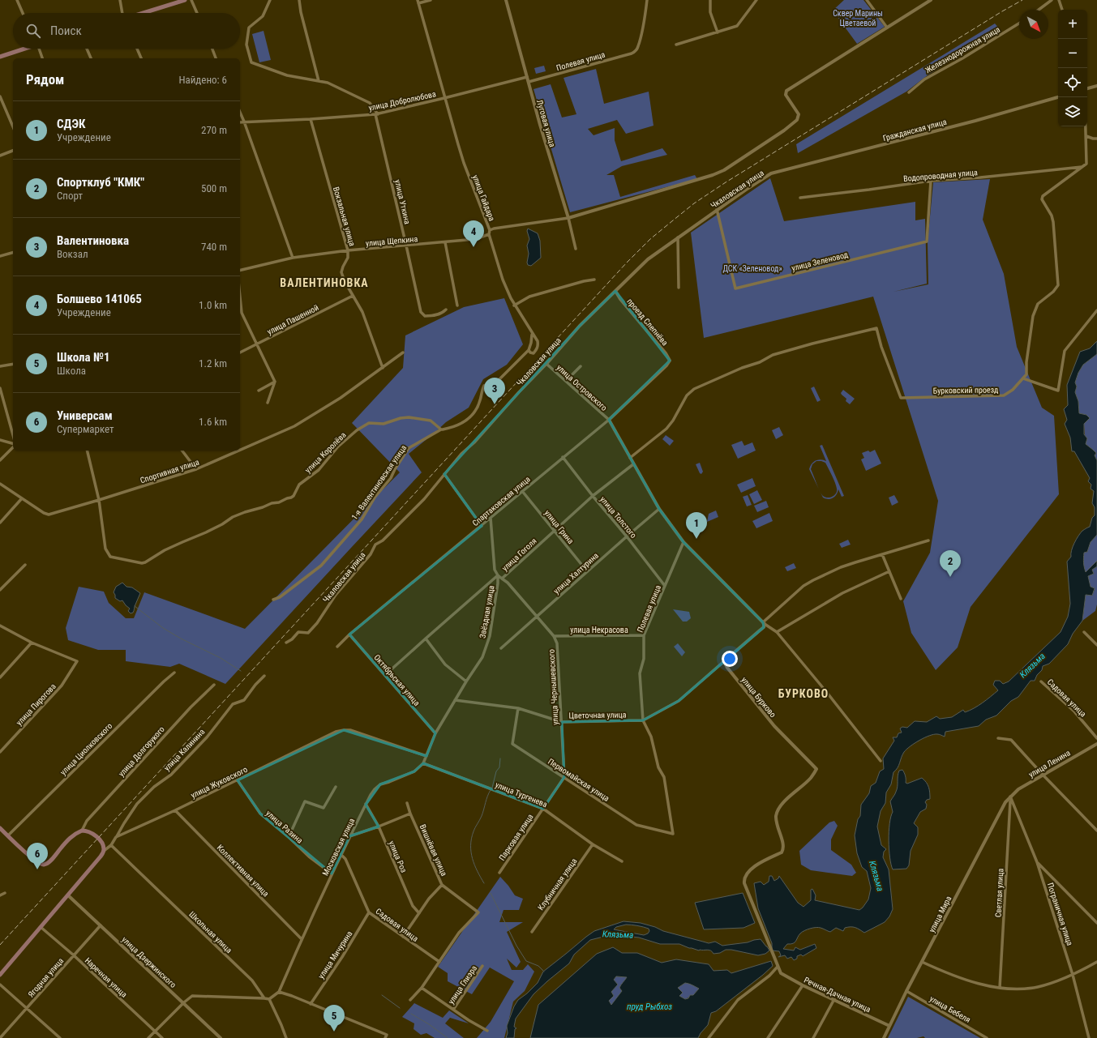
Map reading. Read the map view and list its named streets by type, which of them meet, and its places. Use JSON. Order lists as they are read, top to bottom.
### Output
{
  "streets": {
    "street": [
      "Железнодорожная улица",
      "Полевая улица",
      "улица Добролюбова",
      "Луговая улица",
      "Гражданская улица",
      "Водопроводная улица",
      "Чкаловская улица",
      "улица Гайдара",
      "улица Уткина",
      "Вокзальная улица",
      "улица Щепкина",
      "улица Зеленовод",
      "улица Пашенной",
      "проезд Слепнёва",
      "улица Островского",
      "Бурковский проезд",
      "улица Королёва",
      "Спортивная улица",
      "1-я Валентиновская улица",
      "Спартаковская улица",
      "улица Толстого",
      "улица Грина",
      "улица Гоголя",
      "улица Халтурина",
      "Звёздная улица",
      "улица Некрасова",
      "Октябрьская улица",
      "улица Чернышевского",
      "улица Бурково",
      "Садовая улица",
      "улица Пирогова",
      "Цветочная улица",
      "улица Циолковского",
      "улица Калинина",
      "улица Долгорукого",
      "улица Ленина",
      "Первомайская улица",
      "улица Жуковского",
      "улица Тургенева",
      "улица Разина",
      "Парковая улица",
      "Московская улица",
      "Вишнёвая улица",
      "улица Роз",
      "Коллективная улица",
      "Клубничная улица",
      "Светлая улица",
      "улица Мира",
      "Пограничная улица",
      "Школьная улица",
      "улица Мичурина",
      "улица Дзержинского",
      "Ягодная улица",
      "Наречная улица",
      "улица Глиэра",
      "Речная-Дачная улица",
      "улица Бебеля"
    ]
  },
  "crossings": [
    ["Полевая улица", "Луговая улица"],
    ["Полевая улица", "улица Толстого"],
    ["Полевая улица", "улица Некрасова"],
    ["Полевая улица", "Цветочная улица"],
    ["Полевая улица", "Первомайская улица"],
    ["улица Добролюбова", "Луговая улица"],
    ["улица Добролюбова", "улица Гайдара"],
    ["улица Добролюбова", "улица Уткина"],
    ["улица Добролюбова", "Вокзальная улица"],
    ["Гражданская улица", "Чкаловская улица"],
    ["Водопроводная улица", "улица Зеленовод"],
    ["Чкаловская улица", "улица Зеленовод"],
    ["Чкаловская улица", "проезд Слепнёва"],
    ["Чкаловская улица", "улица Островского"],
    ["улица Гайдара", "улица Щепкина"],
    ["улица Уткина", "улица Щепкина"],
    ["Вокзальная улица", "улица Щепкина"],
    ["Вокзальная улица", "улица Пашенной"],
    ["Вокзальная улица", "Спортивная улица"],
    ["проезд Слепнёва", "Спартаковская улица"],
    ["улица Островского", "Спартаковская улица"],
    ["улица Королёва", "Спортивная улица"],
    ["улица Королёва", "1-я Валентиновская улица"],
    ["Спартаковская улица", "улица Толстого"],
    ["Спартаковская улица", "улица Грина"],
    ["Спартаковская улица", "Звёздная улица"],
    ["Спартаковская улица", "Октябрьская улица"],
    ["улица Толстого", "улица Гоголя"],
    ["улица Толстого", "улица Халтурина"],
    ["улица Грина", "улица Гоголя"],
    ["улица Грина", "улица Халтурина"],
    ["улица Гоголя", "Звёздная улица"],
    ["улица Гоголя", "Октябрьская улица"],
    ["Звёздная улица", "Октябрьская улица"],
    ["Звёздная улица", "Цветочная улица"],
    ["Звёздная улица", "Московская улица"],
    ["улица Некрасова", "улица Чернышевского"],
    ["Октябрьская улица", "Московская улица"],
    ["улица Чернышевского", "Цветочная улица"],
    ["улица Чернышевского", "Первомайская улица"],
    ["улица Чернышевского", "Парковая улица"],
    ["улица Бурково", "Цветочная улица"],
    ["улица Бурково", "Речная-Дачная улица"],
    ["Садовая улица", "Московская улица"],
    ["Садовая улица", "Вишнёвая улица"],
    ["Садовая улица", "улица Мичурина"],
    ["Цветочная улица", "Первомайская улица"],
    ["улица Калинина", "улица Жуковского"],
    ["улица Ленина", "Светлая улица"],
    ["улица Ленина", "улица Мира"],
    ["улица Ленина", "Пограничная улица"],
    ["Первомайская улица", "Парковая улица"],
    ["улица Жуковского", "улица Разина"],
    ["улица Жуковского", "Московская улица"],
    ["улица Жуковского", "Коллективная улица"],
    ["улица Тургенева", "Парковая улица"],
    ["улица Тургенева", "Московская улица"],
    ["улица Тургенева", "Клубничная улица"],
    ["улица Разина", "Московская улица"],
    ["Московская улица", "улица Роз"],
    ["Московская улица", "Коллективная улица"],
    ["Светлая улица", "улица Мира"],
    ["Светлая улица", "Пограничная улица"],
    ["улица Мира", "Пограничная улица"],
    ["улица Мира", "Речная-Дачная улица"],
    ["улица Мира", "улица Бебеля"],
    ["улица Дзержинского", "Ягодная улица"],
    ["Ягодная улица", "Наречная улица"]
  ],
  "districts": ["ВАЛЕНТИНОВКА", "БУРКОВО"],
  "water": ["Клязьма", "пруд Рыбхоз"],
  "parks": ["Сквер Марины Цветаевой", "ДСК «Зеленовод»"],
  "north": "bottom right",
  "page": {
    "map_buttons": ["+", "−"],
    "search": "Поиск",
    "heading": ["Рядом", "Найдено: 6"],
    "list": [
      {
        "mark": "1",
        "name": "СДЭК",
        "note": "Учреждение",
        "value": "270 m"
      },
      {
        "mark": "2",
        "name": "Спортклуб \"КМК\"",
        "note": "Спорт",
        "value": "500 m"
      },
      {
        "mark": "3",
        "name": "Валентиновка",
        "note": "Вокзал",
        "value": "740 m"
      },
      {
        "mark": "4",
        "name": "Болшево 141065",
        "note": "Учреждение",
        "value": "1.0 km"
      },
      {
        "mark": "5",
        "name": "Школа №1",
        "note": "Школа",
        "value": "1.2 km"
      },
      {
        "mark": "6",
        "name": "Универсам",
        "note": "Супермаркет",
        "value": "1.6 km"
      }
    ],
    "pins": [
      "4",
      "3",
      "1",
      "2",
      "6",
      "5"
    ]
  }
}
